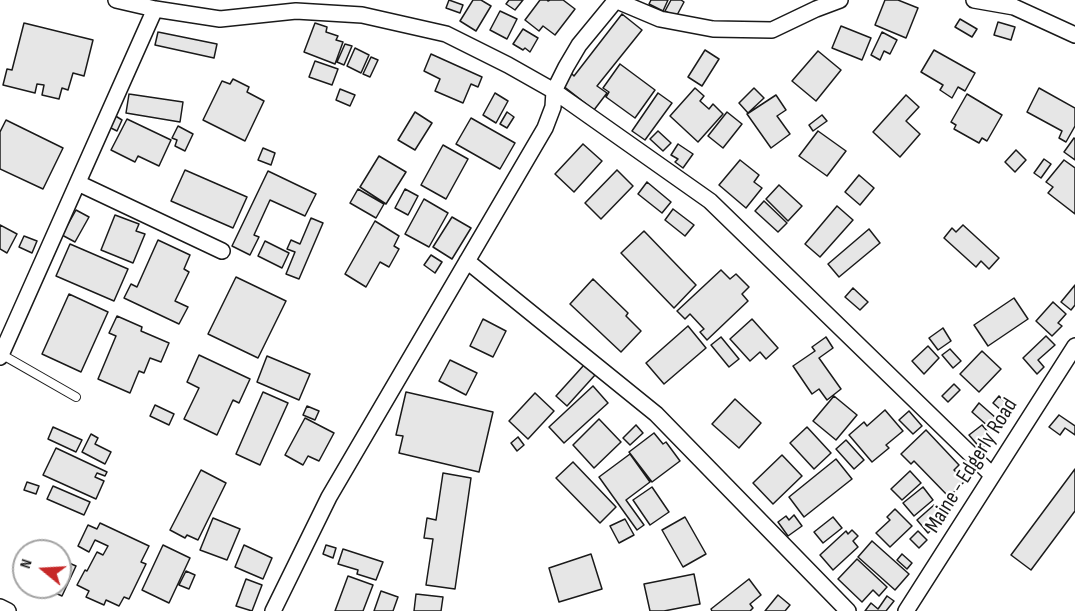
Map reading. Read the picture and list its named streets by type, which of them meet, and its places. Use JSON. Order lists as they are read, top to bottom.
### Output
{
  "streets": {
    "street": ["Maine - Edgerly Road"]
  },
  "north": "left"
}
